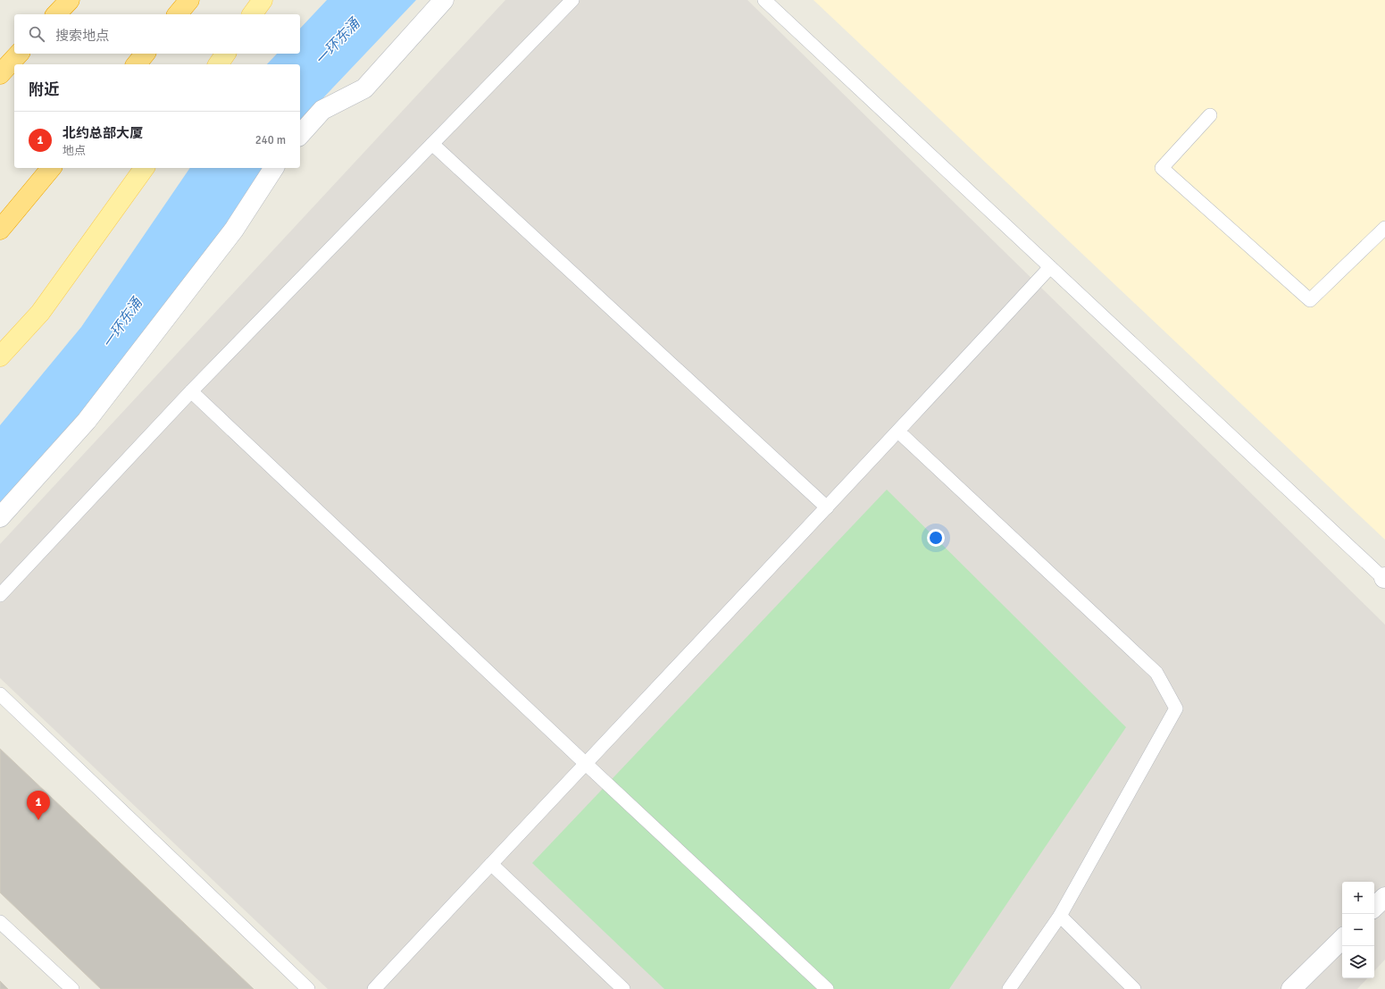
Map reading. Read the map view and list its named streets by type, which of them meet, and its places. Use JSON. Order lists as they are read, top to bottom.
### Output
{
  "water": ["一环东涌"],
  "page": {
    "search": "搜索地点",
    "heading": "附近",
    "list": [
      {
        "mark": "1",
        "name": "北约总部大厦",
        "note": "地点",
        "value": "240 m"
      }
    ],
    "pins": "1",
    "map_buttons": ["+", "−"]
  }
}
